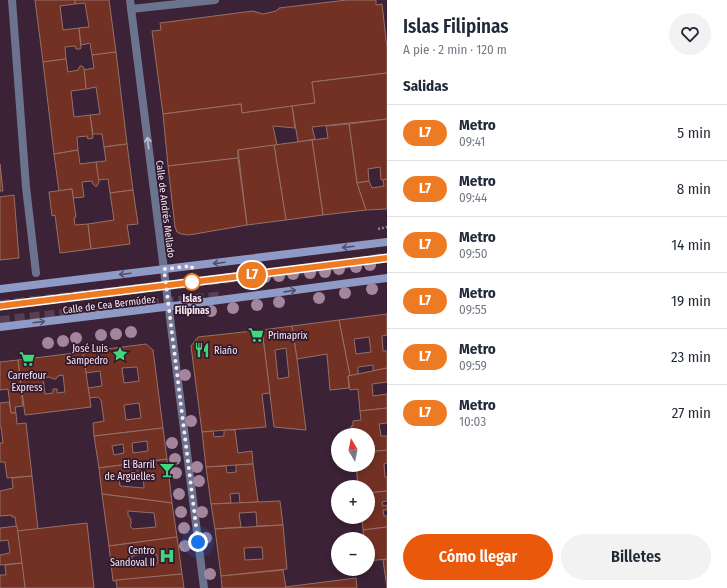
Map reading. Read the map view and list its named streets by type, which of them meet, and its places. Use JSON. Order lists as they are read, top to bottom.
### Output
{
  "streets": {
    "street": ["Calle de Andrés Mellado", "Calle de Cea Bermúdez"]
  },
  "crossings": [
    ["Calle de Andrés Mellado", "Calle de Cea Bermúdez"]
  ],
  "one_way": ["Calle de Andrés Mellado"],
  "places": {
    "other": ["Islas Filipinas"],
    "supermarket": ["Primaprix", "Carrefour Express"],
    "restaurant": ["Riaño"],
    "place": ["José Luis Sampedro"],
    "bar": ["El Barril de Argüelles"],
    "hospital": ["Centro Sandoval II"]
  },
  "lines": ["metro line L7"],
  "north": "top",
  "page": {
    "on_map": "L7",
    "heading": [
      ["Islas Filipinas", "A pie · 2 min · 120 m"],
      "Salidas"
    ],
    "list": [
      {
        "mark": "L7",
        "name": "Metro",
        "note": "09:41",
        "value": "5 min"
      },
      {
        "mark": "L7",
        "name": "Metro",
        "note": "09:44",
        "value": "8 min"
      },
      {
        "mark": "L7",
        "name": "Metro",
        "note": "09:50",
        "value": "14 min"
      },
      {
        "mark": "L7",
        "name": "Metro",
        "note": "09:55",
        "value": "19 min"
      },
      {
        "mark": "L7",
        "name": "Metro",
        "note": "09:59",
        "value": "23 min"
      },
      {
        "mark": "L7",
        "name": "Metro",
        "note": "10:03",
        "value": "27 min"
      }
    ],
    "map_buttons": ["+", "−"],
    "buttons": ["Cómo llegar", "Billetes"]
  }
}
